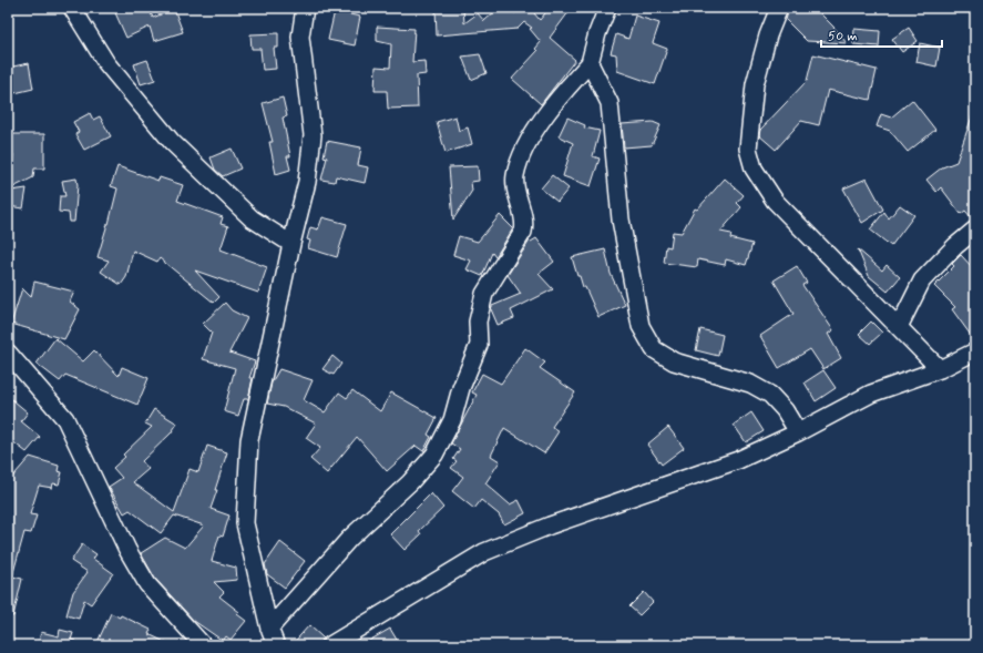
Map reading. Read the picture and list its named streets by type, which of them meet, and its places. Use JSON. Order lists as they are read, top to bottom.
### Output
{
  "scale_bar": "50 m"
}
